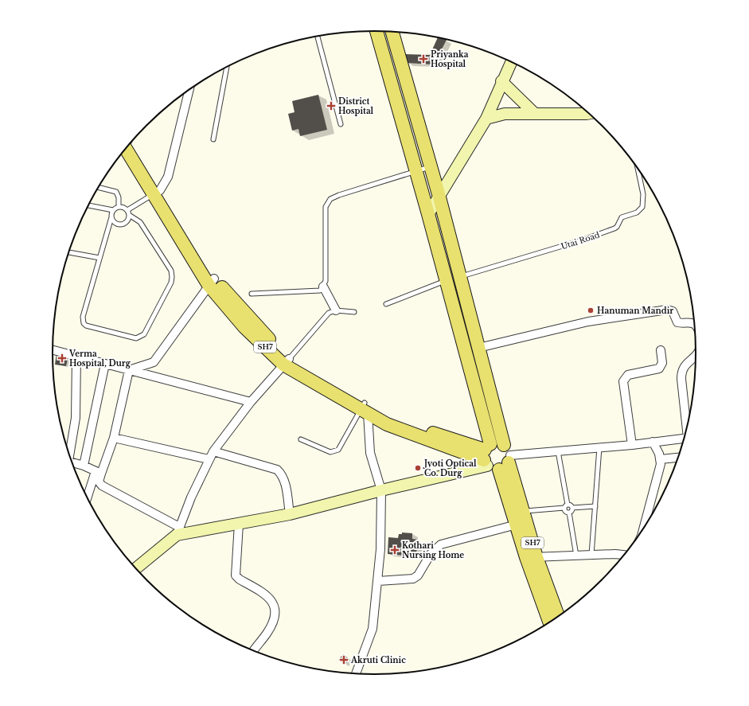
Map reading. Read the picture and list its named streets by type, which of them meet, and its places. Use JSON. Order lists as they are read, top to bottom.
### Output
{
  "streets": {
    "main road": ["SH7"],
    "lane": ["Utai Road"]
  },
  "places": {
    "health": [
      "Priyanka Hospital",
      "District Hospital",
      "Verma Hospital, Durg",
      "Kothari Nursing Home",
      "Akruti Clinic"
    ],
    "other": ["Hanuman Mandir", "Jyoti Optical Co. Durg"]
  }
}
